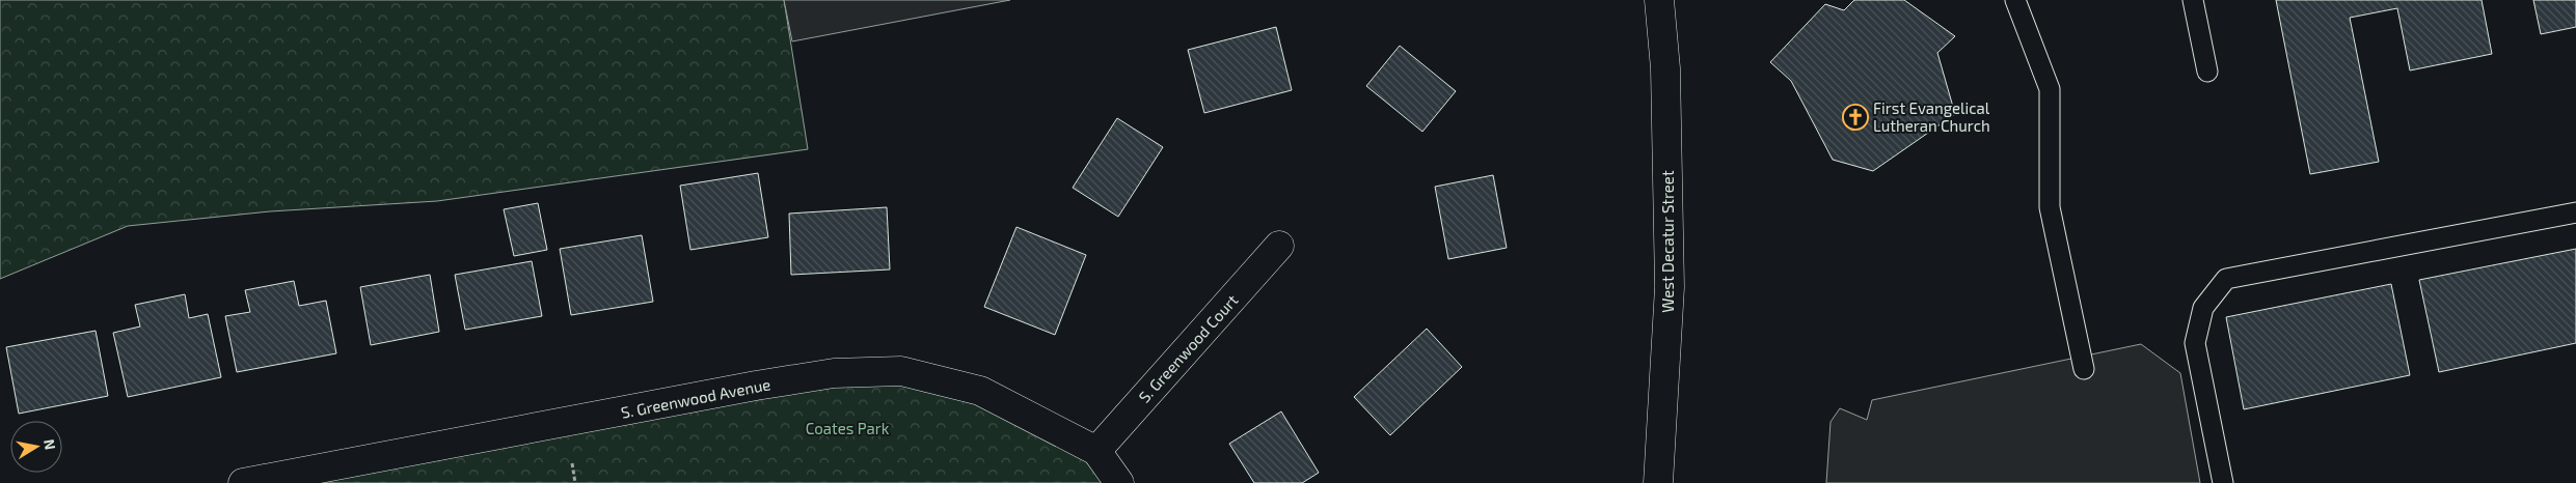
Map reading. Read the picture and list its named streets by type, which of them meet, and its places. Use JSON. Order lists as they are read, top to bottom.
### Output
{
  "streets": {
    "street": ["West Decatur Street", "S. Greenwood Court", "S. Greenwood Avenue"]
  },
  "crossings": [
    ["S. Greenwood Court", "S. Greenwood Avenue"]
  ],
  "parks": ["Coates Park"],
  "places": {
    "church": ["First Evangelical Lutheran Church"]
  },
  "north": "right"
}
